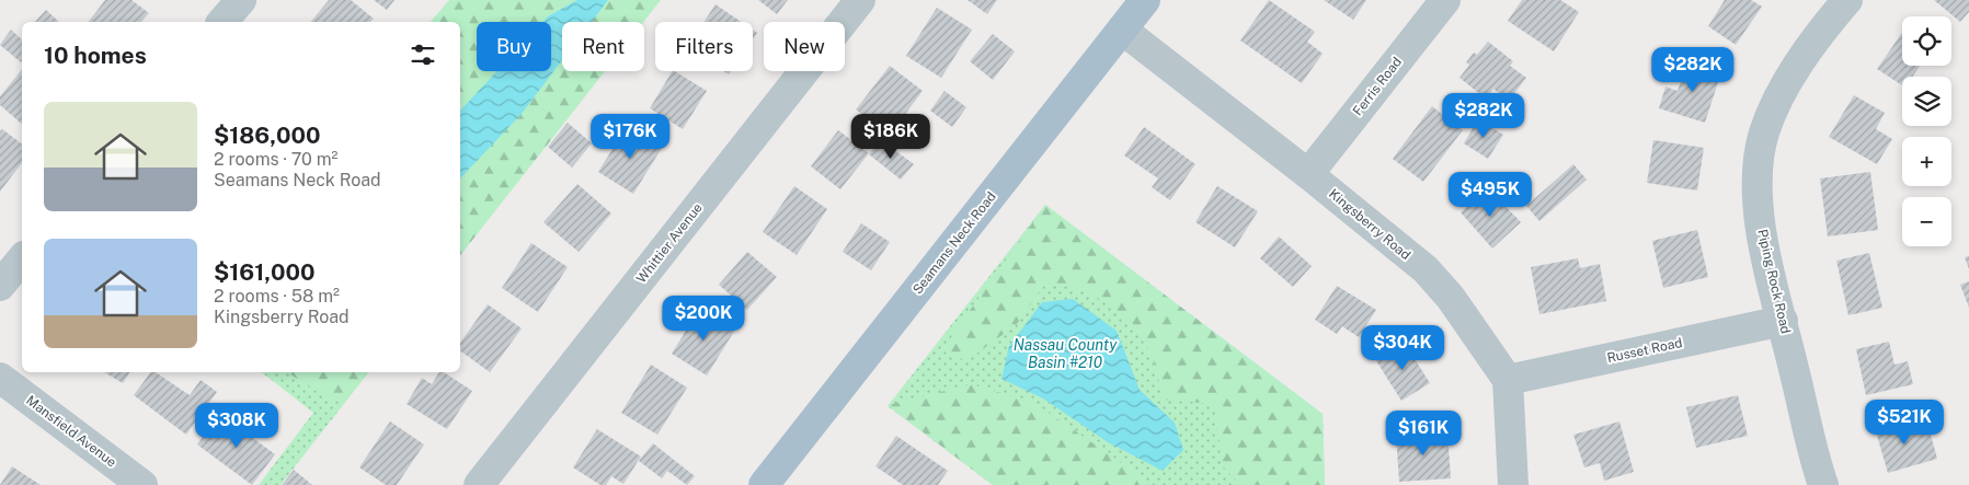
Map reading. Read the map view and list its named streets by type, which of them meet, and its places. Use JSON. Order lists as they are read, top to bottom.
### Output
{
  "streets": {
    "main road": ["Seamans Neck Road"],
    "street": [
      "Ferris Road",
      "Kingsberry Road",
      "Whittier Avenue",
      "Piping Rock Road",
      "Russet Road",
      "Mansfield Avenue"
    ]
  },
  "crossings": [
    ["Ferris Road", "Kingsberry Road"],
    ["Kingsberry Road", "Seamans Neck Road"],
    ["Kingsberry Road", "Russet Road"],
    ["Piping Rock Road", "Russet Road"]
  ],
  "water": ["Nassau County Basin #210"],
  "page": {
    "map_buttons": ["+", "−"],
    "chip": [
      "Buy",
      "Rent",
      "Filters",
      "New"
    ],
    "heading": "10 homes",
    "price": [
      "$282K",
      "$282K",
      "$176K",
      "$186K",
      "$495K",
      "$200K",
      "$304K",
      "$521K",
      "$308K",
      "$161K"
    ],
    "list": [
      {
        "name": "$186,000",
        "note": "2 rooms · 70 m² · Seamans Neck Road"
      },
      {
        "name": "$161,000",
        "note": "2 rooms · 58 m² · Kingsberry Road"
      }
    ]
  }
}
